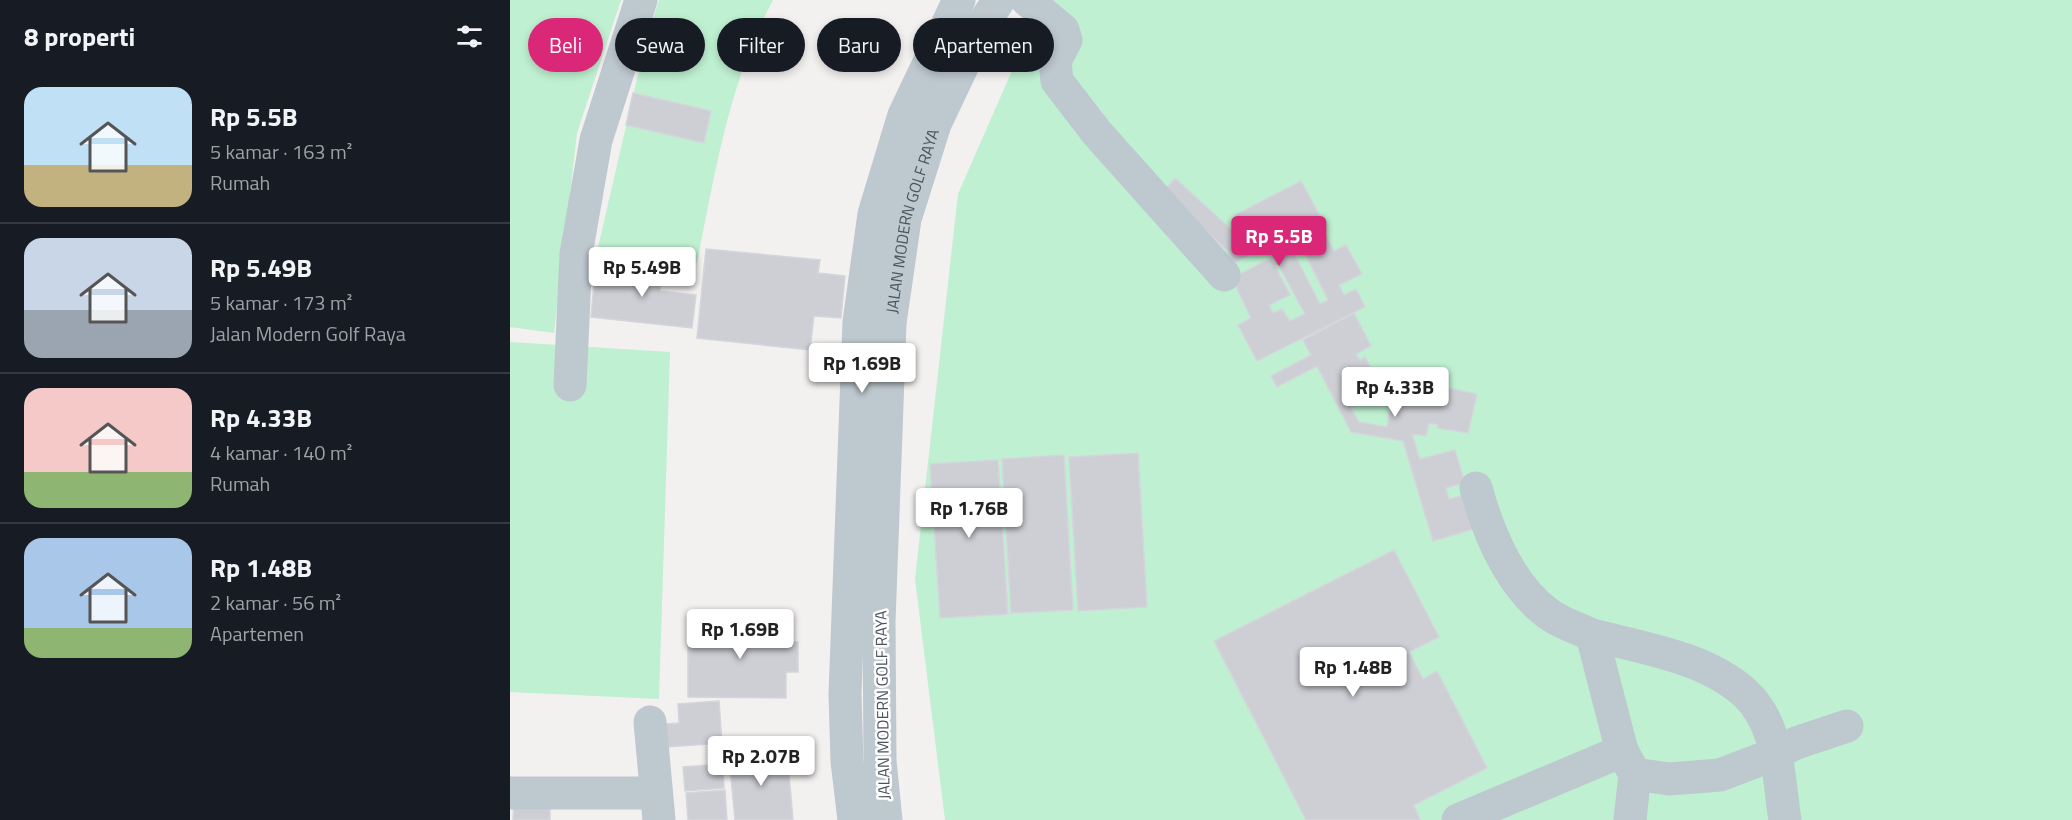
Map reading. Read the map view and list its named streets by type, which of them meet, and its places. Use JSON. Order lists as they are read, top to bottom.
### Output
{
  "streets": {
    "street": ["JALAN MODERN GOLF RAYA"]
  },
  "page": {
    "heading": "8 properti",
    "chip": [
      "Beli",
      "Sewa",
      "Filter",
      "Baru",
      "Apartemen"
    ],
    "list": [
      {
        "name": "Rp 5.5B",
        "note": "5 kamar · 163 m² · Rumah"
      },
      {
        "name": "Rp 5.49B",
        "note": "5 kamar · 173 m² · Jalan Modern Golf Raya"
      },
      {
        "name": "Rp 4.33B",
        "note": "4 kamar · 140 m² · Rumah"
      },
      {
        "name": "Rp 1.48B",
        "note": "2 kamar · 56 m² · Apartemen"
      }
    ],
    "price": [
      "Rp 5.5B",
      "Rp 5.49B",
      "Rp 1.69B",
      "Rp 4.33B",
      "Rp 1.76B",
      "Rp 1.69B",
      "Rp 1.48B",
      "Rp 2.07B"
    ]
  }
}
